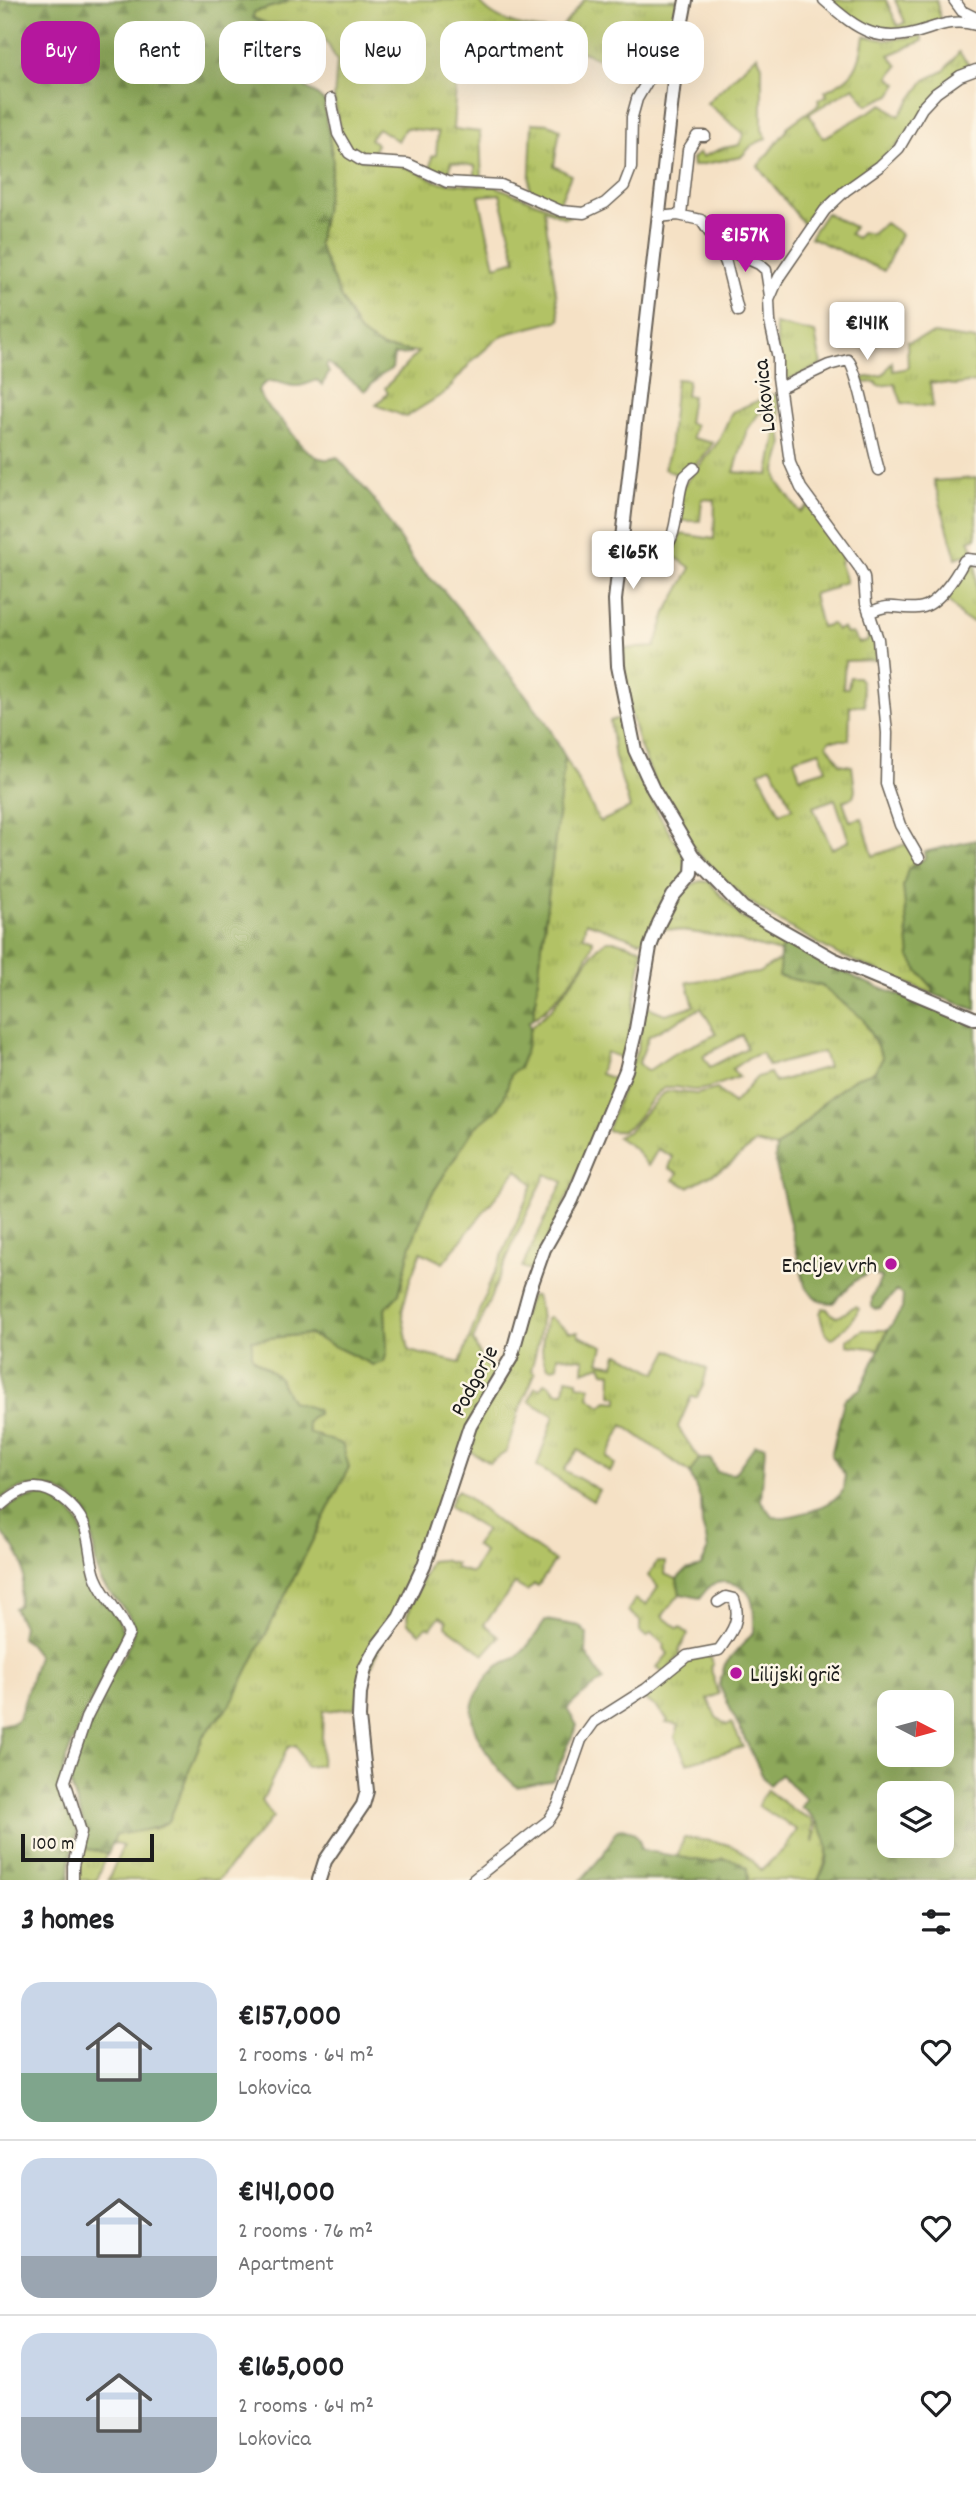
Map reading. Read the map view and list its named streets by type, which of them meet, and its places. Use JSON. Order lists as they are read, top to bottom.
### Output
{
  "streets": {
    "main road": ["Podgorje"],
    "street": ["Lokovica"]
  },
  "places": ["Encljev vrh", "Lilijski grič"],
  "scale_bar": "100 m",
  "north": "right",
  "page": {
    "chip": [
      "Buy",
      "Rent",
      "Filters",
      "New",
      "Apartment",
      "House"
    ],
    "price": ["€157K", "€141K", "€165K"],
    "scale": "100 m",
    "heading": "3 homes",
    "list": [
      {
        "name": "€157,000",
        "note": "2 rooms · 64 m² · Lokovica"
      },
      {
        "name": "€141,000",
        "note": "2 rooms · 76 m² · Apartment"
      },
      {
        "name": "€165,000",
        "note": "2 rooms · 64 m² · Lokovica"
      }
    ]
  }
}
